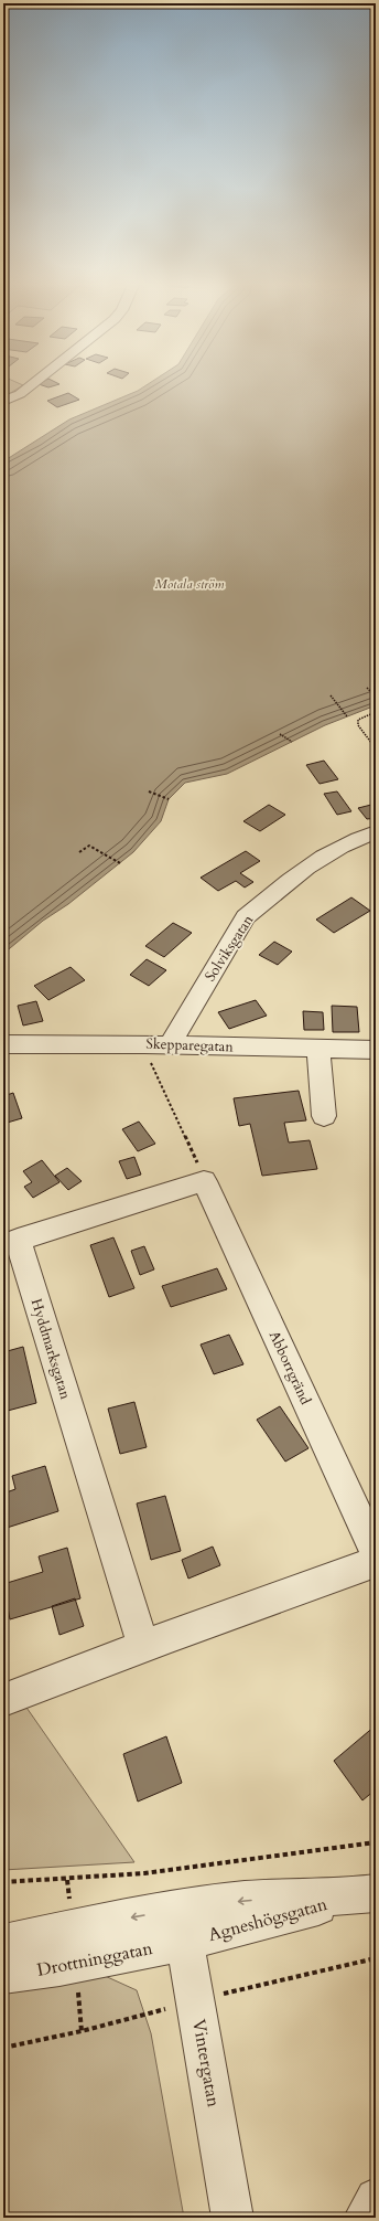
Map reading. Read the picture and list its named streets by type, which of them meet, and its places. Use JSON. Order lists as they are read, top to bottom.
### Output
{
  "streets": {
    "street": [
      "Solviksgatan",
      "Skepparegatan",
      "Hyddmarksgatan",
      "Abborrgränd",
      "Agneshögsgatan",
      "Drottninggatan",
      "Vintergatan"
    ]
  },
  "crossings": [
    ["Solviksgatan", "Skepparegatan"],
    ["Hyddmarksgatan", "Abborrgränd"],
    ["Agneshögsgatan", "Drottninggatan"],
    ["Agneshögsgatan", "Vintergatan"],
    ["Drottninggatan", "Vintergatan"]
  ],
  "water": ["Motala ström"]
}
